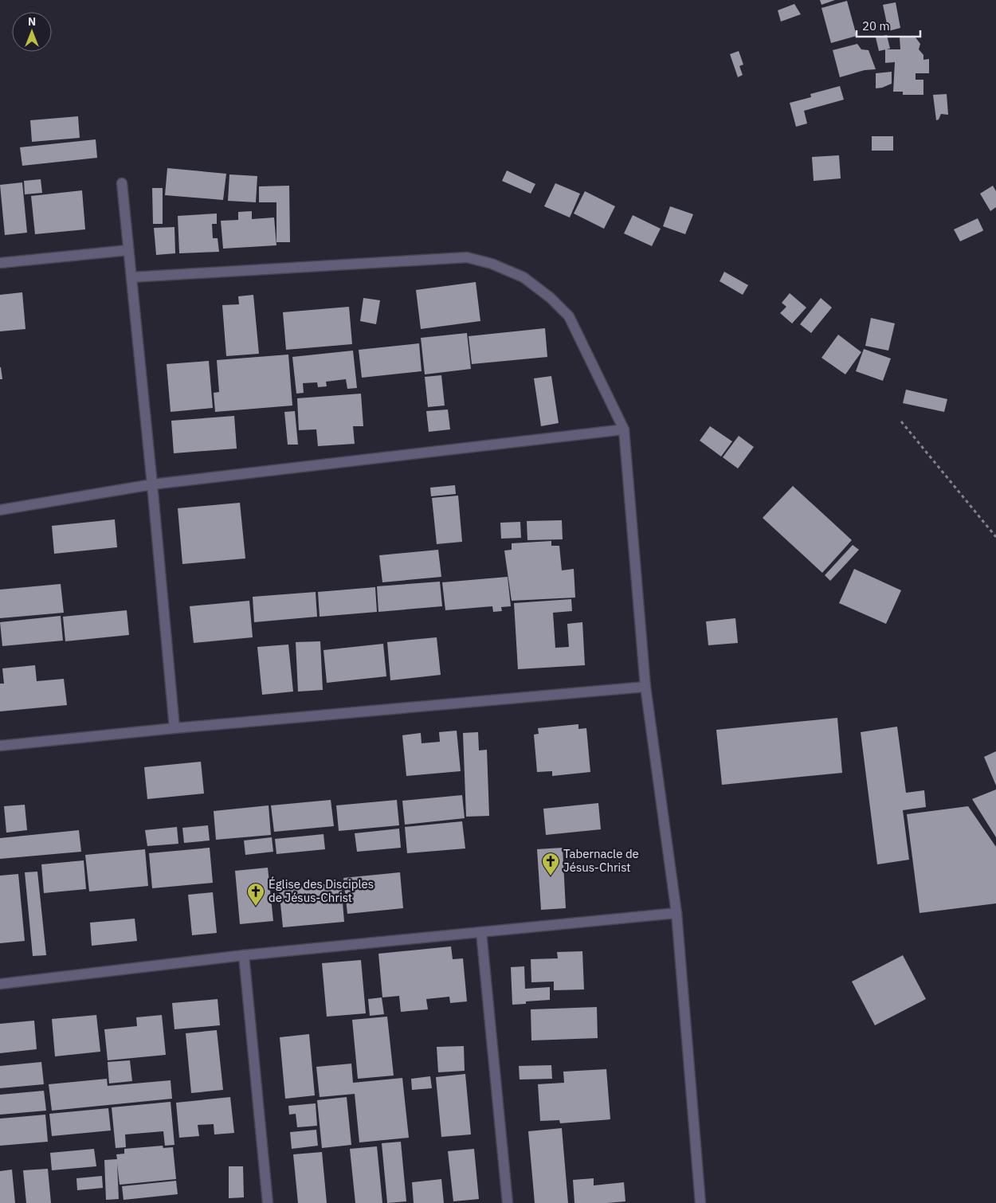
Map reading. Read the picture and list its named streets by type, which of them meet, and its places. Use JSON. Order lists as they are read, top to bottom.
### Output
{
  "places": {
    "church": ["Tabernacle de Jésus-Christ", "Église des Disciples de Jésus-Christ"]
  },
  "scale_bar": "20 m",
  "north": "top"
}
